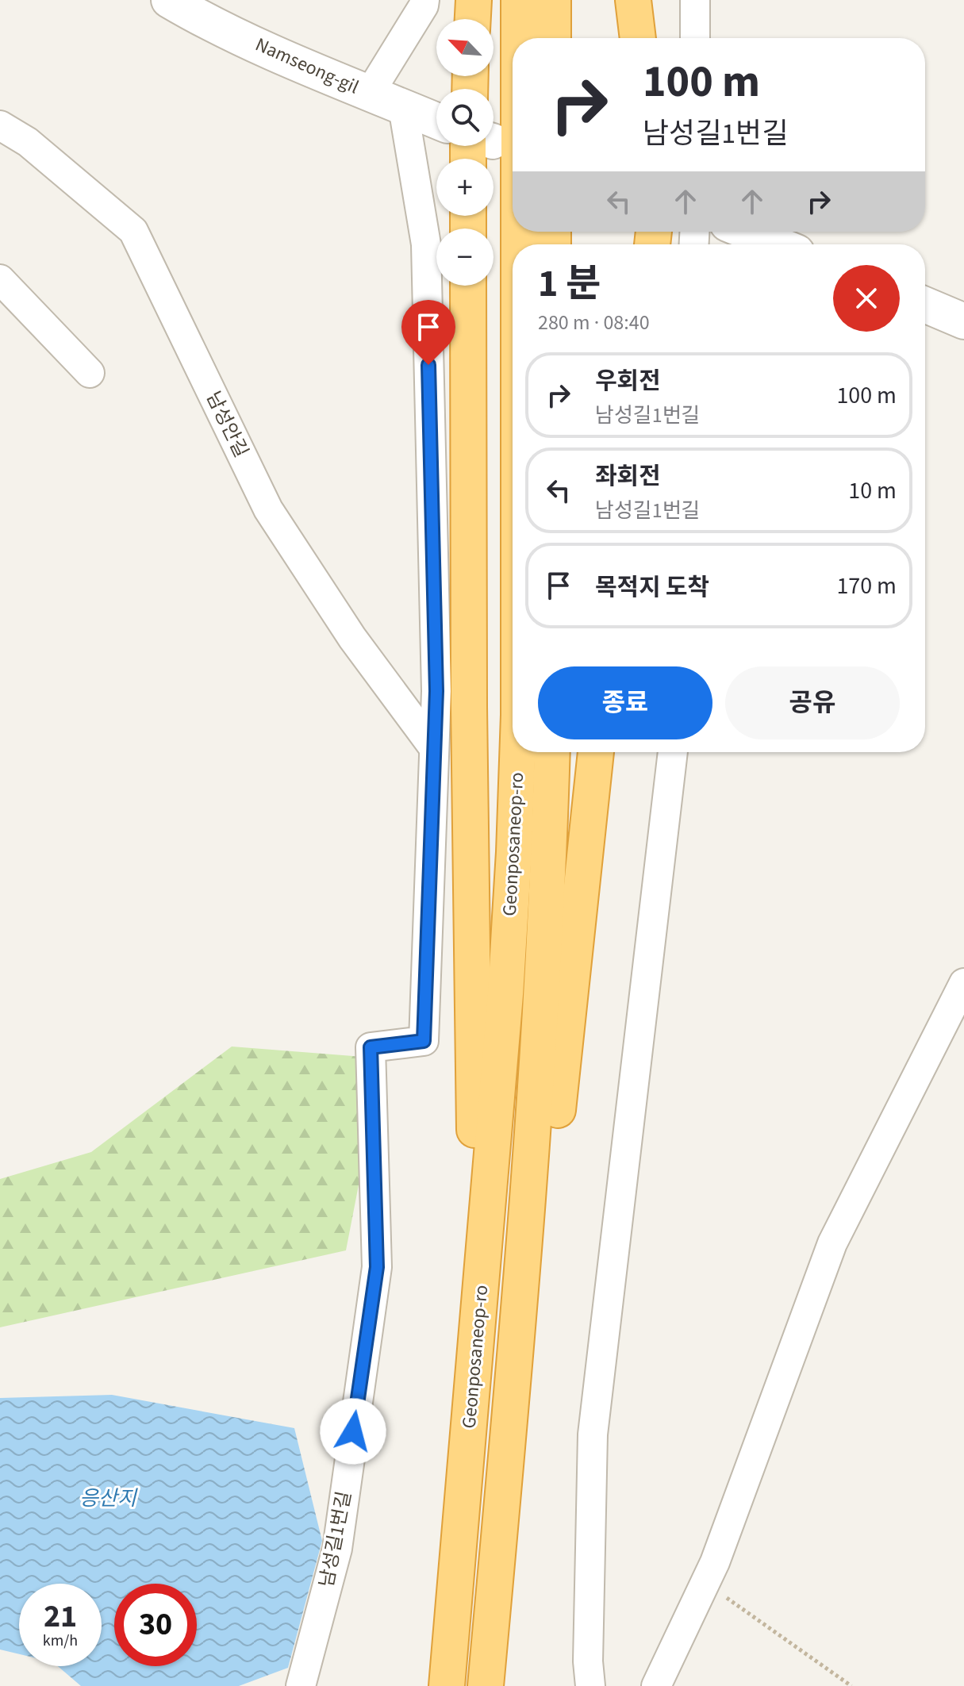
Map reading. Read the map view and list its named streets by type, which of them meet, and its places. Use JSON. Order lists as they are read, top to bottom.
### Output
{
  "streets": {
    "highway": ["Geonposaneop-ro"],
    "street": ["Namseong-gil", "남성안길", "남성길1번길"]
  },
  "crossings": [
    ["Namseong-gil", "남성길1번길"],
    ["남성안길", "남성길1번길"]
  ],
  "water": ["응산지"],
  "north": "top left",
  "page": {
    "map_buttons": ["+", "−"],
    "turn": ["100 m", "남성길1번길"],
    "heading": ["1 분", "280 m · 08:40"],
    "list": [
      {
        "name": "우회전",
        "note": "남성길1번길",
        "value": "100 m"
      },
      {
        "name": "좌회전",
        "note": "남성길1번길",
        "value": "10 m"
      },
      {
        "name": "목적지 도착",
        "value": "170 m"
      }
    ],
    "buttons": ["종료", "공유"],
    "speed": "21 km/h",
    "limit": "30"
  }
}
